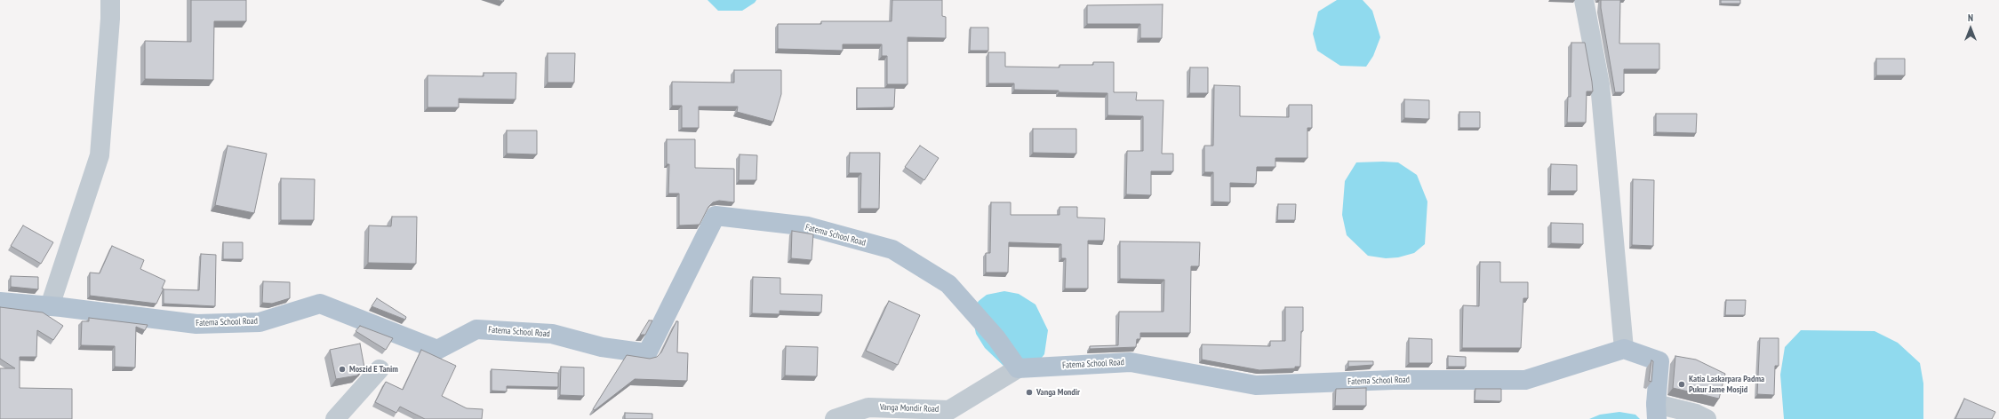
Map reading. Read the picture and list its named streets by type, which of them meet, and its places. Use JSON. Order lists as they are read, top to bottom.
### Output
{
  "streets": {
    "main road": ["Fatema School Road"],
    "street": ["Vanga Mondir Road"]
  },
  "crossings": [
    ["Fatema School Road", "Vanga Mondir Road"]
  ],
  "places": ["Moszid E Tanim", "Katia Laskarpara Padma Pukur Jame Mosjid", "Vanga Mondir"],
  "north": "top"
}
